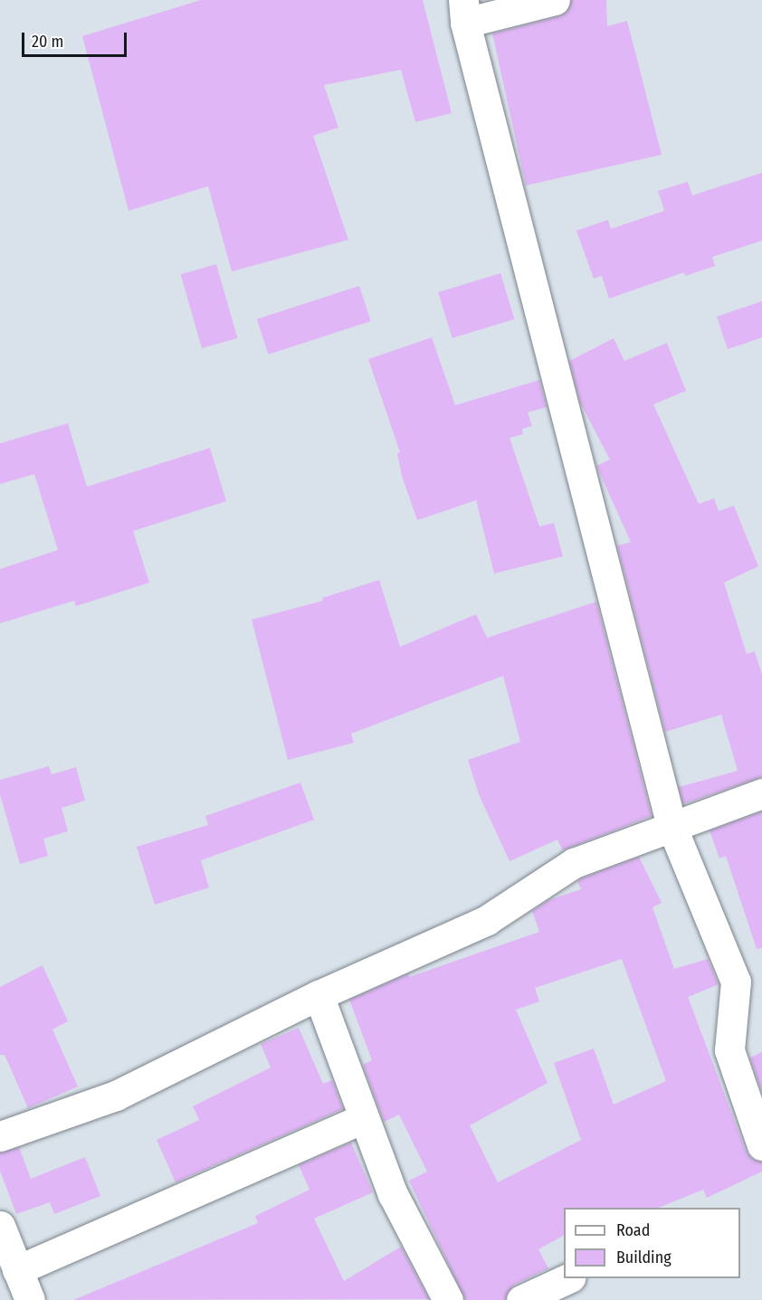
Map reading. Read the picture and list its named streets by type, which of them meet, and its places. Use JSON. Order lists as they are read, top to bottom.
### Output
{
  "legend": ["Road", "Building"],
  "scale_bar": "20 m"
}
